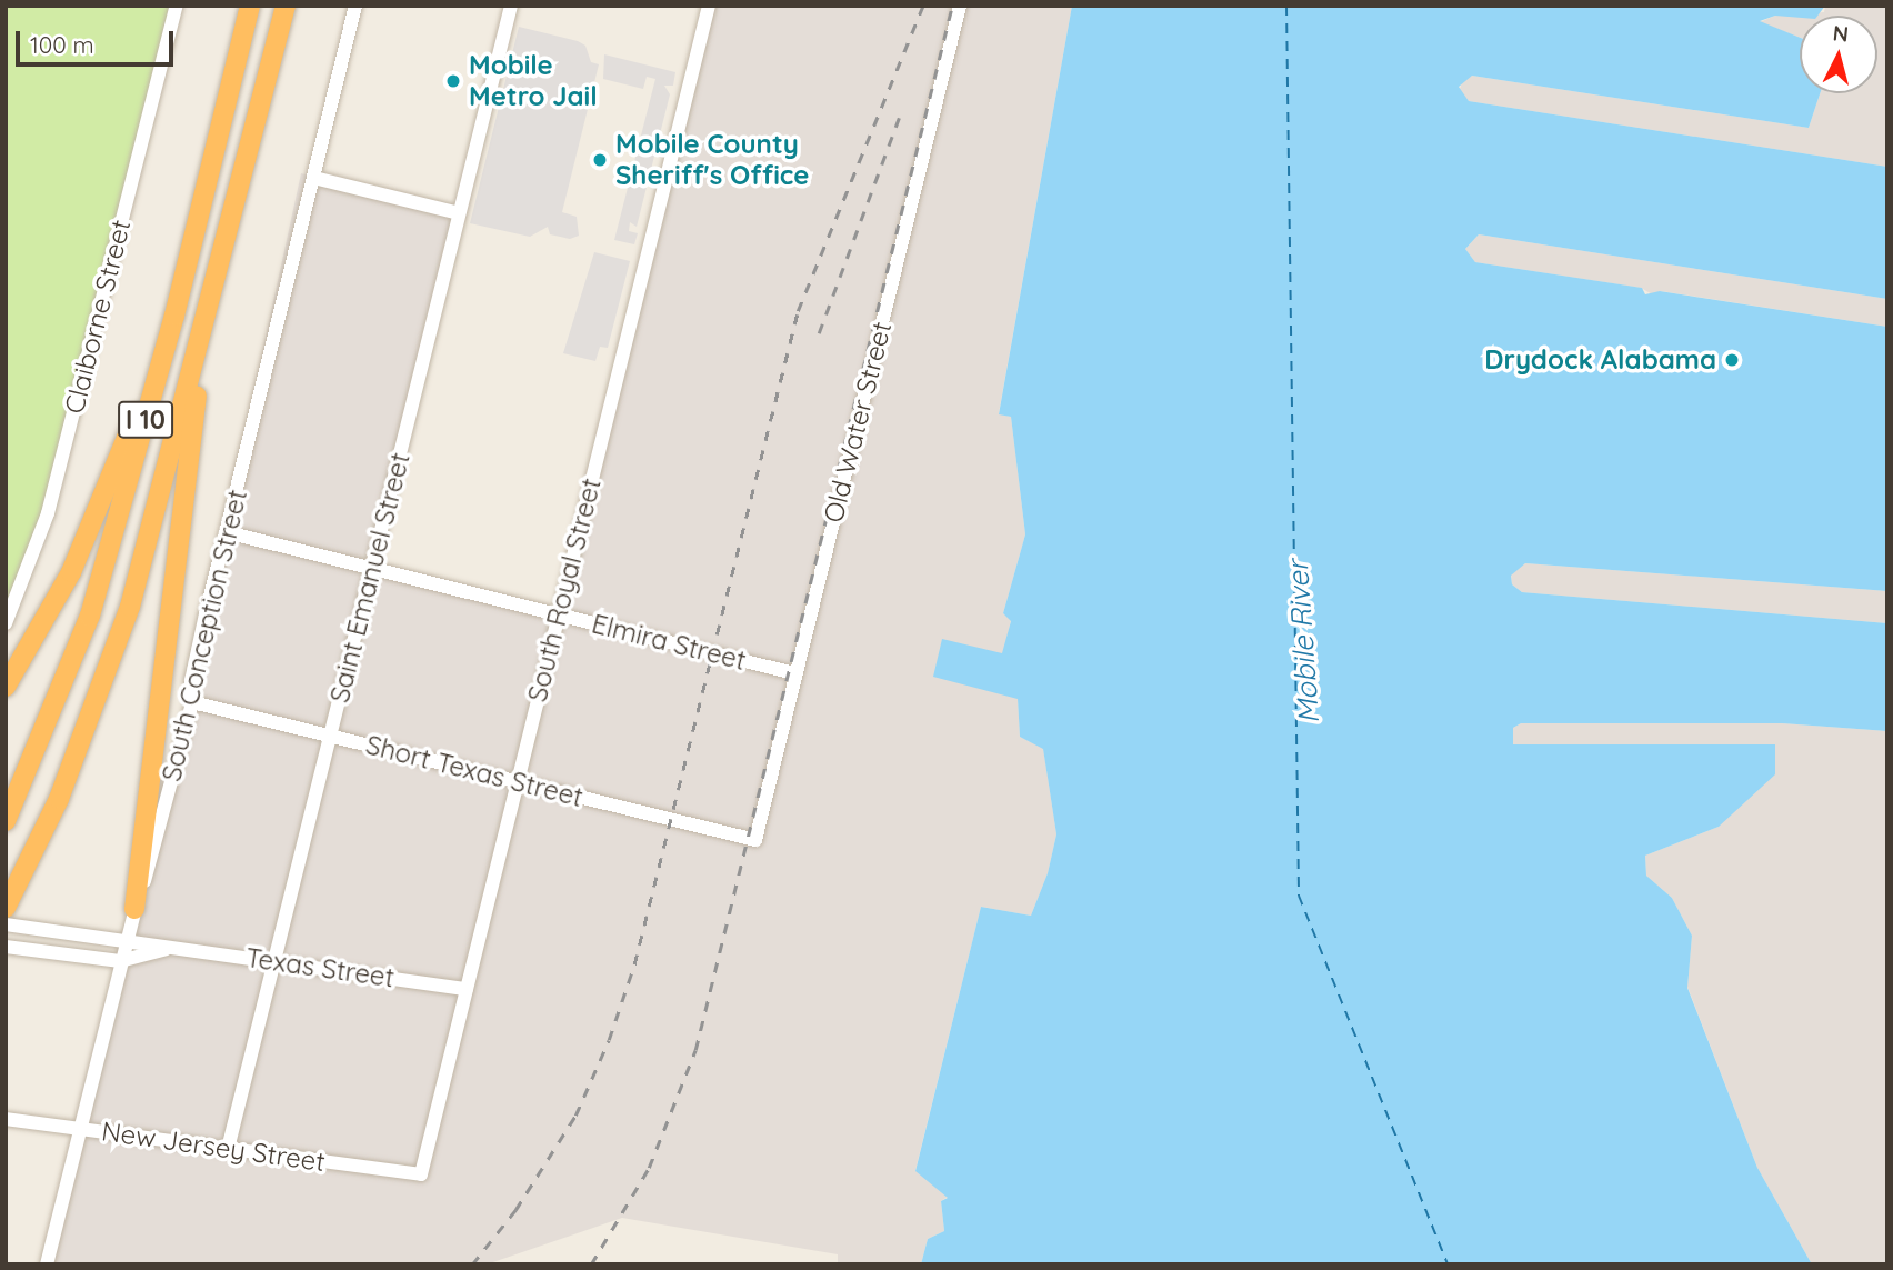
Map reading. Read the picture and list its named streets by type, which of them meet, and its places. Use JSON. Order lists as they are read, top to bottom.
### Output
{
  "streets": {
    "highway": ["I 10"],
    "street": [
      "Claiborne Street",
      "Old Water Street",
      "Saint Emanuel Street",
      "South Royal Street",
      "South Conception Street",
      "Elmira Street",
      "Short Texas Street",
      "Texas Street",
      "New Jersey Street"
    ]
  },
  "crossings": [
    ["Old Water Street", "Elmira Street"],
    ["Old Water Street", "Short Texas Street"],
    ["Saint Emanuel Street", "Elmira Street"],
    ["Saint Emanuel Street", "Short Texas Street"],
    ["Saint Emanuel Street", "Texas Street"],
    ["Saint Emanuel Street", "New Jersey Street"],
    ["South Royal Street", "Elmira Street"],
    ["South Royal Street", "Short Texas Street"],
    ["South Royal Street", "Texas Street"],
    ["South Royal Street", "New Jersey Street"],
    ["South Conception Street", "Elmira Street"],
    ["South Conception Street", "Short Texas Street"],
    ["South Conception Street", "Texas Street"],
    ["South Conception Street", "New Jersey Street"]
  ],
  "water": ["Mobile River"],
  "places": ["Mobile Metro Jail", "Mobile County Sheriff's Office", "Drydock Alabama"],
  "scale_bar": "100 m",
  "north": "top"
}
